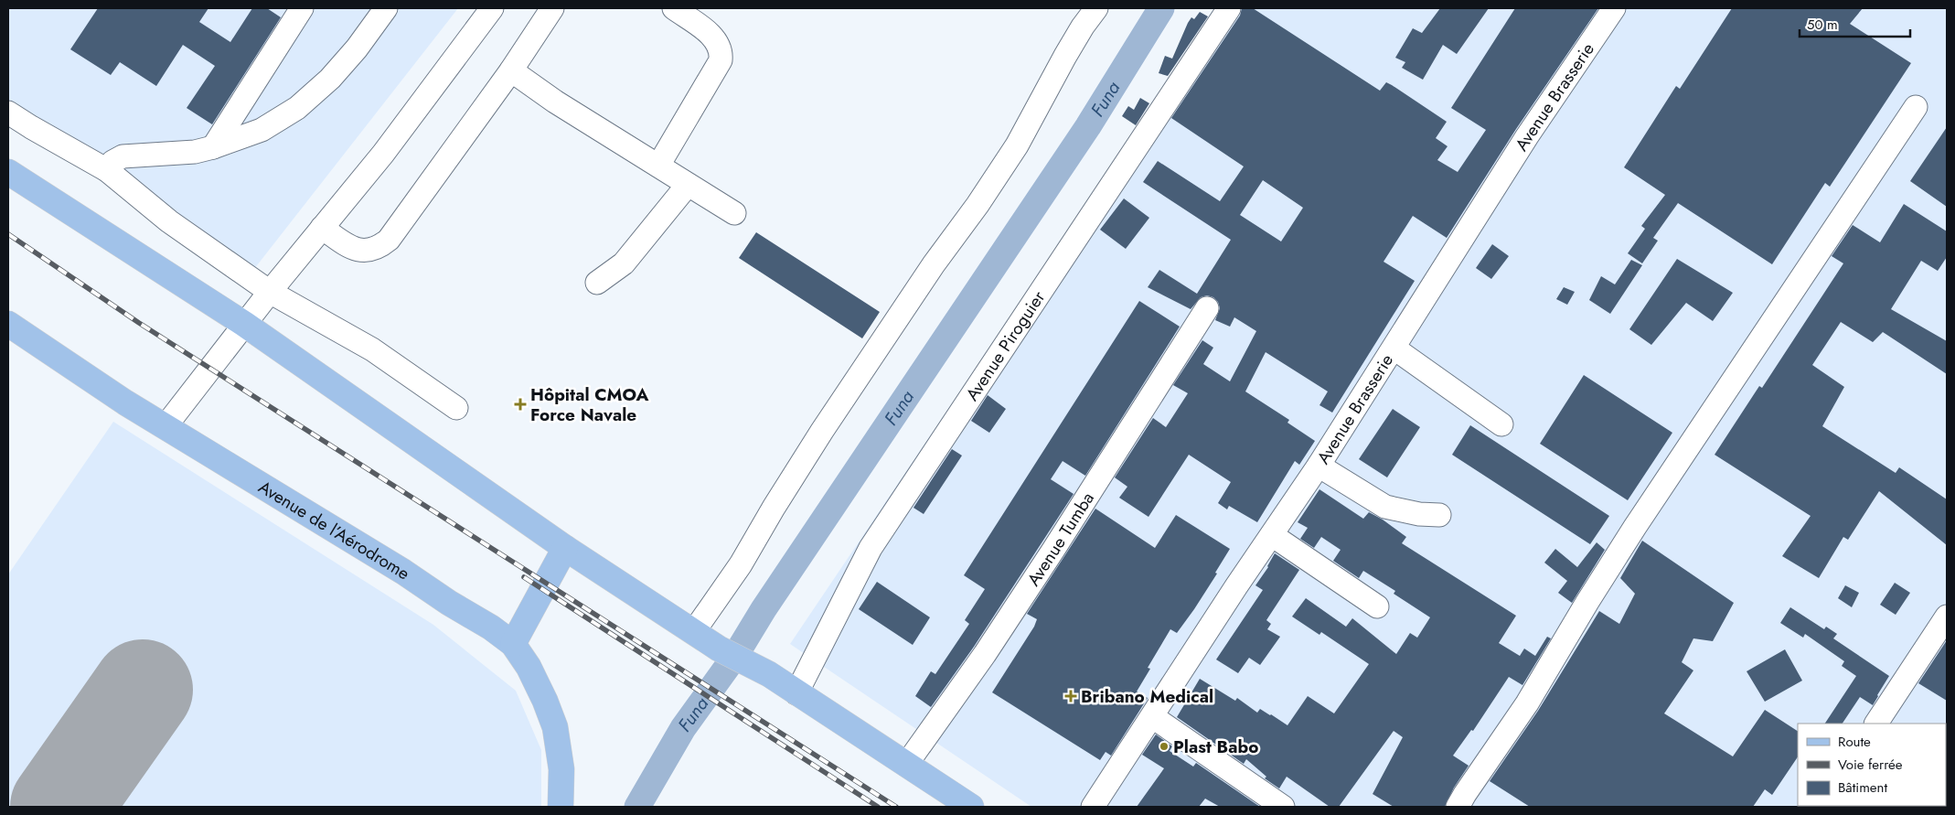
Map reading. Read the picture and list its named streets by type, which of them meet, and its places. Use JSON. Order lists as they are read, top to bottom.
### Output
{
  "streets": {
    "main road": ["Avenue de l’Aérodrome"],
    "street": ["Avenue Brasserie", "Avenue Piroguier", "Avenue Tumba"]
  },
  "water": ["Funa"],
  "places": {
    "health": ["Hôpital CMOA Force Navale", "Bribano Medical"],
    "other": ["Plast Babo"]
  },
  "legend": ["Route", "Voie ferrée", "Bâtiment"],
  "scale_bar": "50 m"
}
